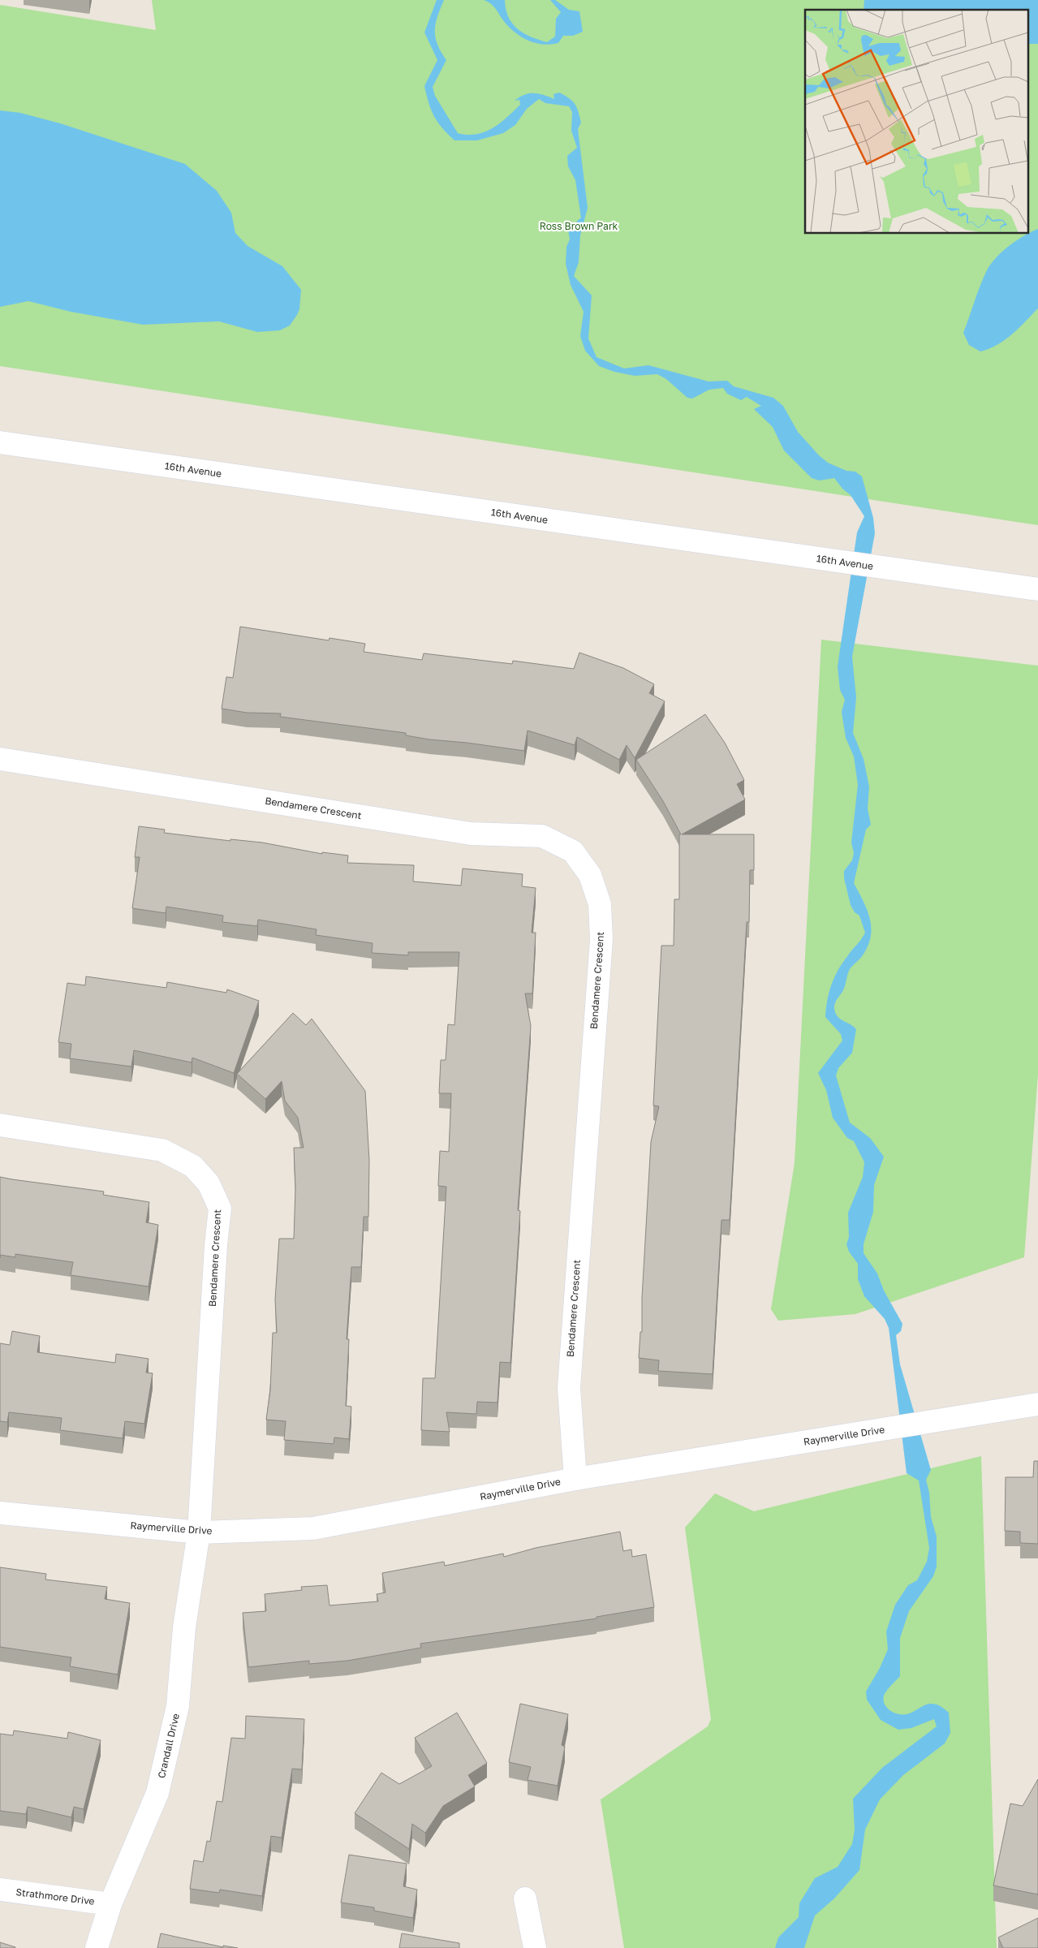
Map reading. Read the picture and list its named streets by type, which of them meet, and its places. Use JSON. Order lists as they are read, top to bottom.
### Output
{
  "streets": {
    "street": [
      "16th Avenue",
      "Bendamere Crescent",
      "Raymerville Drive",
      "Crandall Drive",
      "Strathmore Drive"
    ]
  },
  "crossings": [
    ["Bendamere Crescent", "Raymerville Drive"],
    ["Bendamere Crescent", "Crandall Drive"],
    ["Raymerville Drive", "Crandall Drive"],
    ["Crandall Drive", "Strathmore Drive"]
  ],
  "parks": ["Ross Brown Park"]
}
